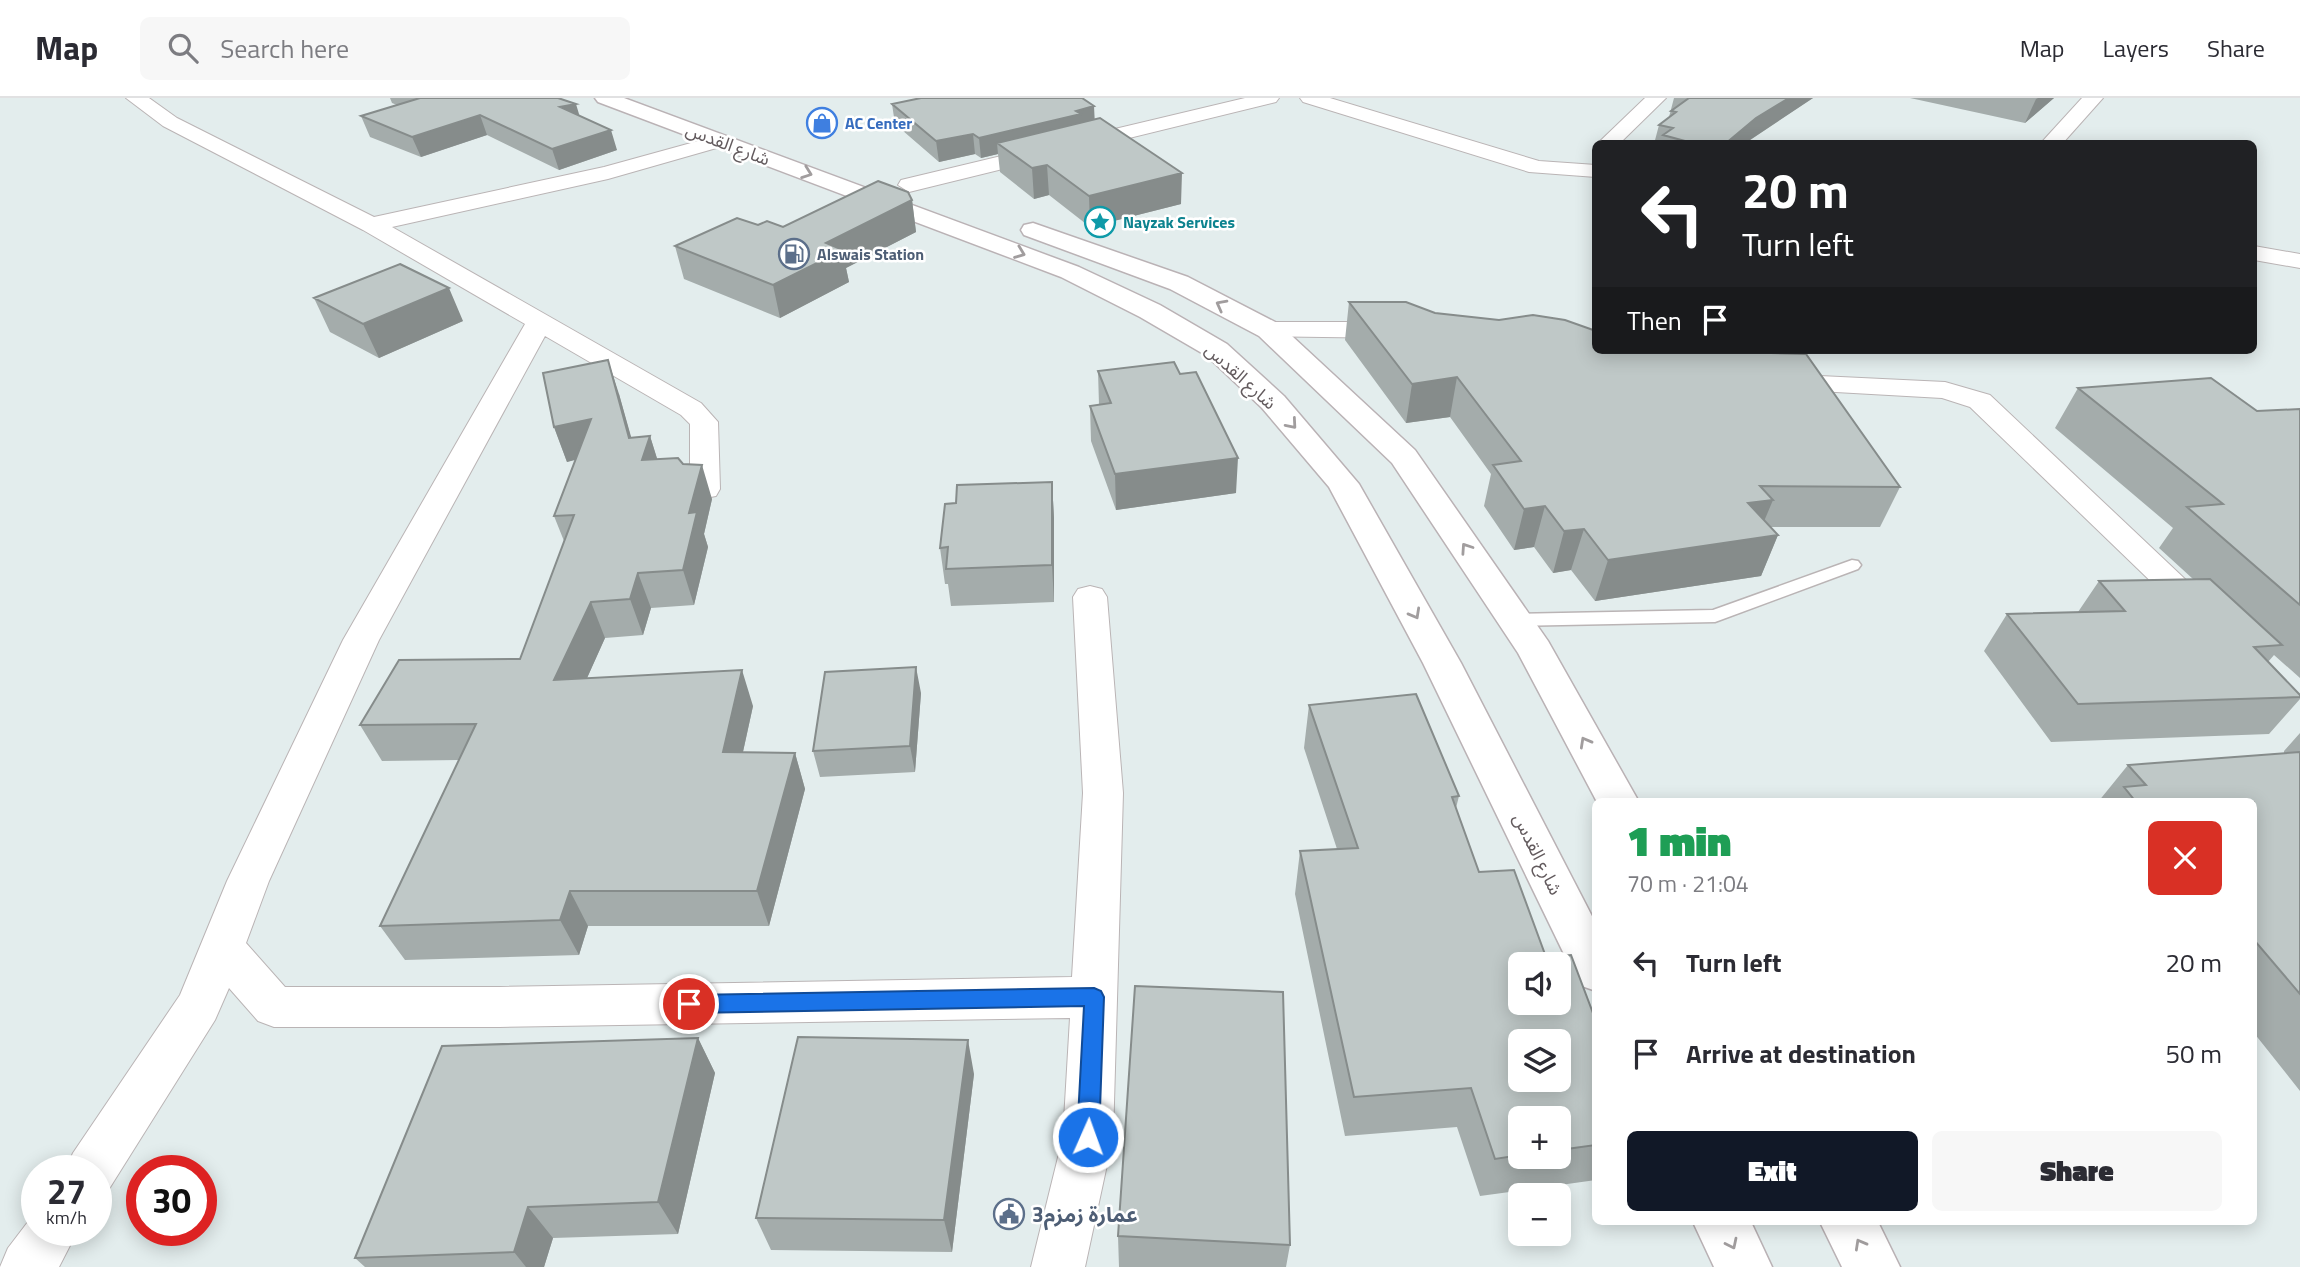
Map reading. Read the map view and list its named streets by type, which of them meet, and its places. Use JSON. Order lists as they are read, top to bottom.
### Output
{
  "streets": {
    "main road": ["شارع القدس"]
  },
  "places": {
    "shop": ["AC Center"],
    "place": ["Nayzak Services"],
    "fuel station": ["Alswais Station"],
    "public building": ["عمارة زمزم3"]
  },
  "page": {
    "header": "Map",
    "search": "Search here",
    "nav": ["Map", "Layers", "Share"],
    "turn": ["20 m", "Turn left"],
    "then": "Then",
    "heading": ["1 min", "70 m · 21:04"],
    "list": [
      {
        "name": "Turn left",
        "value": "20 m"
      },
      {
        "name": "Arrive at destination",
        "value": "50 m"
      }
    ],
    "map_buttons": ["+", "−"],
    "buttons": ["Exit", "Share"],
    "speed": "27 km/h",
    "limit": "30"
  }
}
